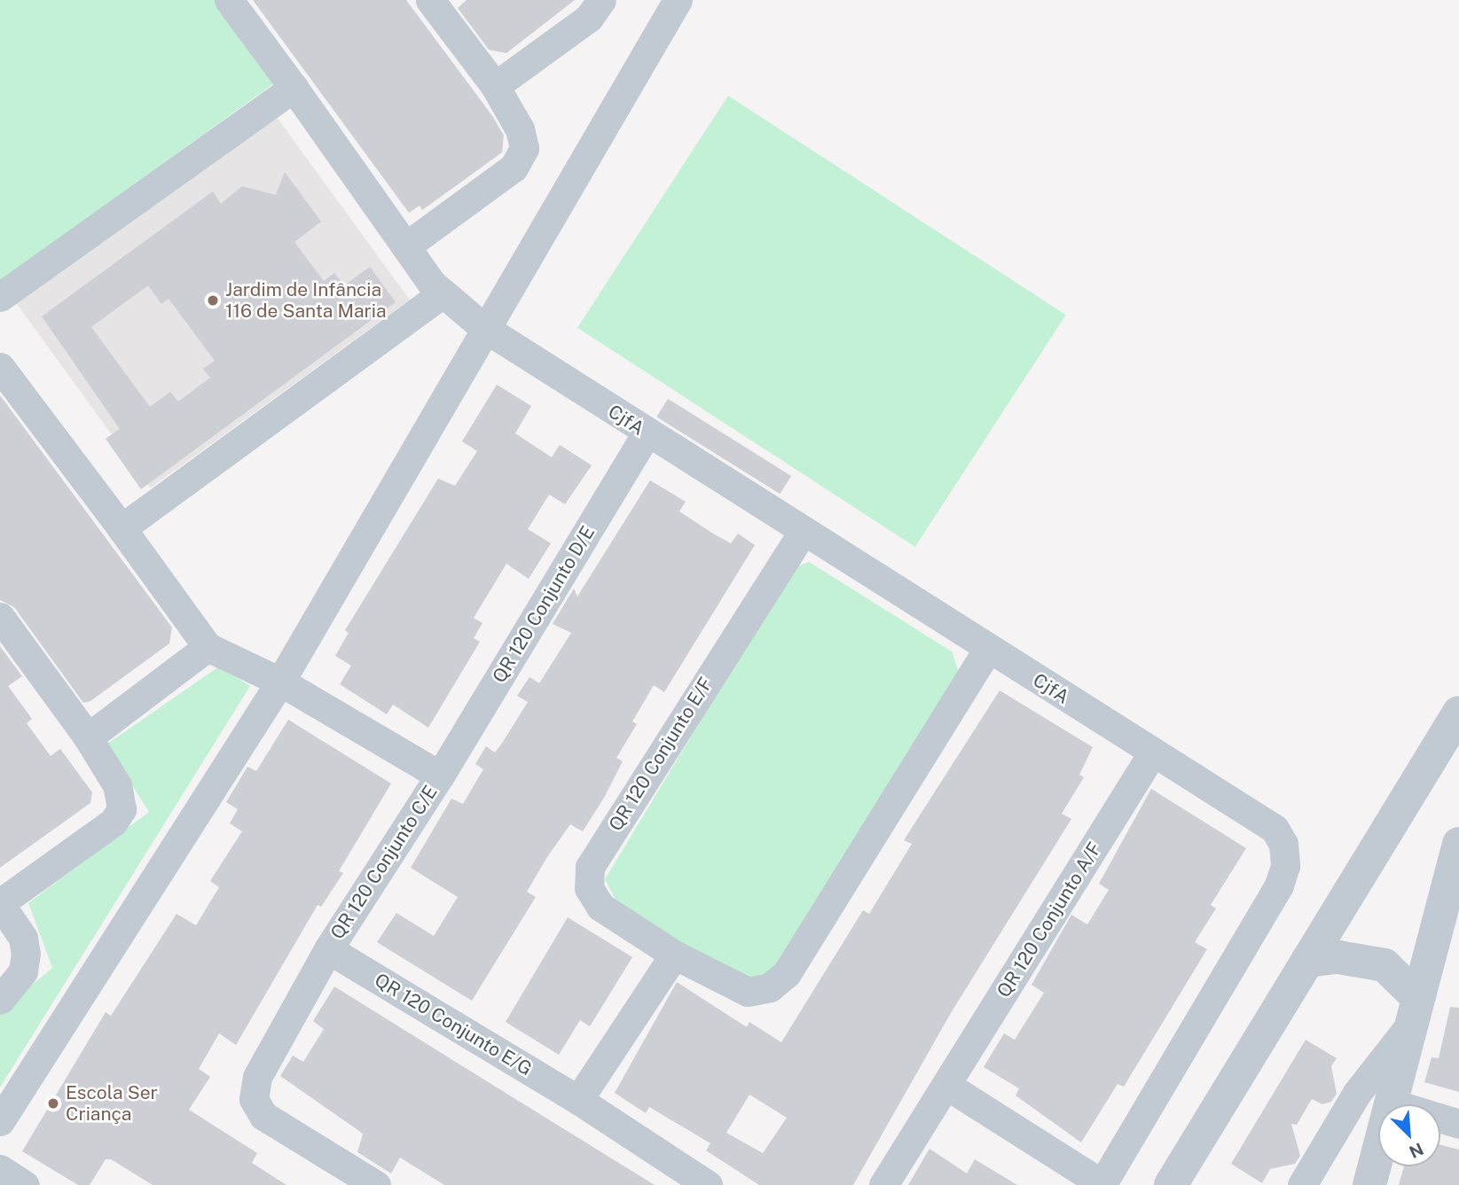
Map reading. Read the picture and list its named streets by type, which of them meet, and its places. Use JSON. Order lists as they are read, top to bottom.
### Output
{
  "streets": {
    "street": [
      "CjfA",
      "QR 120 Conjunto D/E",
      "QR 120 Conjunto E/F",
      "QR 120 Conjunto C/E",
      "QR 120 Conjunto A/F",
      "QR 120 Conjunto E/G"
    ]
  },
  "crossings": [
    ["CjfA", "QR 120 Conjunto D/E"],
    ["CjfA", "QR 120 Conjunto E/F"],
    ["CjfA", "QR 120 Conjunto A/F"],
    ["QR 120 Conjunto D/E", "QR 120 Conjunto C/E"],
    ["QR 120 Conjunto C/E", "QR 120 Conjunto E/G"]
  ],
  "places": ["Jardim de Infância 116 de Santa Maria", "Escola Ser Criança"],
  "north": "bottom right"
}
